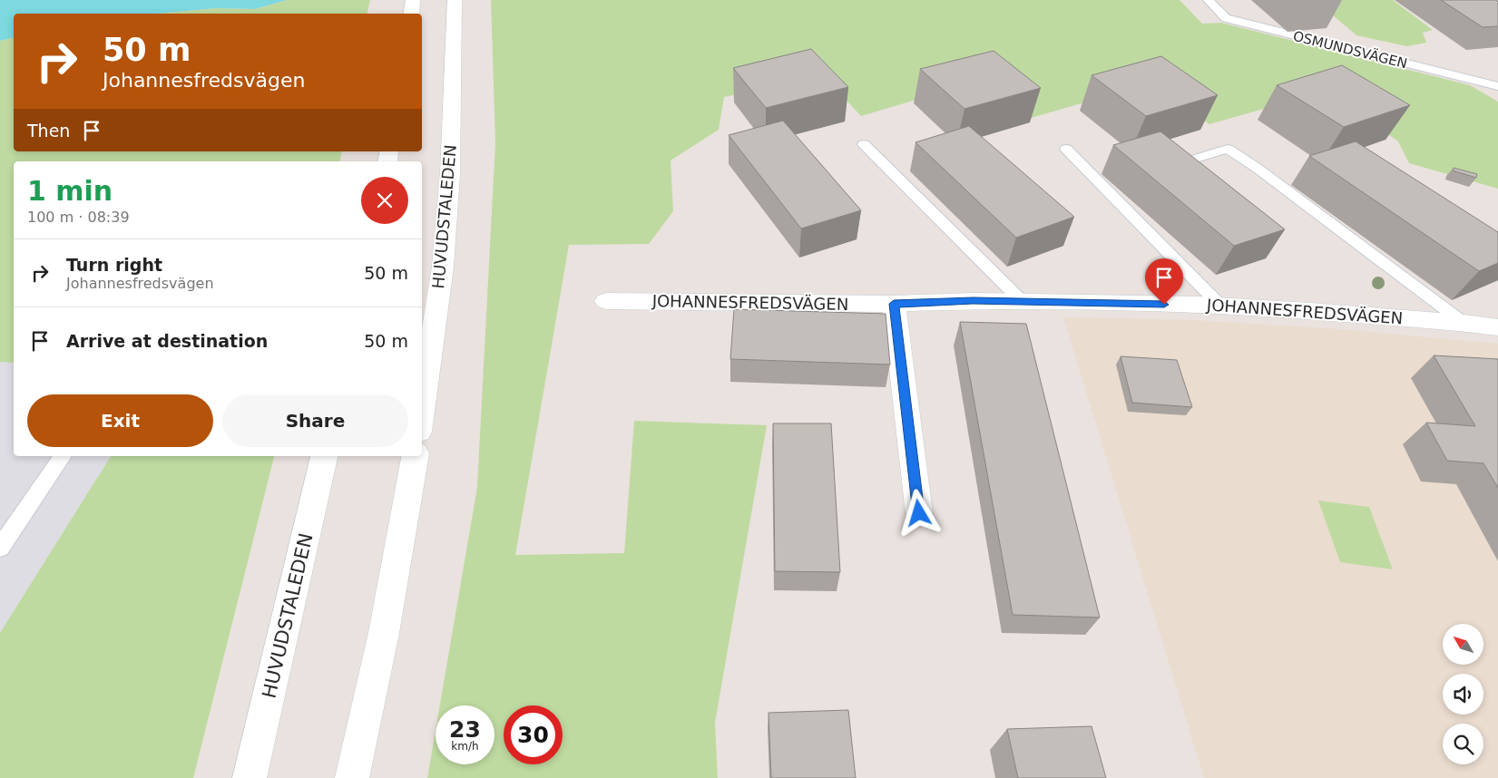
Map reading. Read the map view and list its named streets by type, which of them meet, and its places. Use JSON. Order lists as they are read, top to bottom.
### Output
{
  "streets": {
    "main road": ["HUVUDSTALEDEN", "JOHANNESFREDSVÄGEN"],
    "lane": ["OSMUNDSVÄGEN"]
  },
  "north": "top left",
  "page": {
    "turn": ["50 m", "Johannesfredsvägen"],
    "then": "Then",
    "heading": ["1 min", "100 m · 08:39"],
    "list": [
      {
        "name": "Turn right",
        "note": "Johannesfredsvägen",
        "value": "50 m"
      },
      {
        "name": "Arrive at destination",
        "value": "50 m"
      }
    ],
    "buttons": ["Exit", "Share"],
    "speed": "23 km/h",
    "limit": "30"
  }
}
